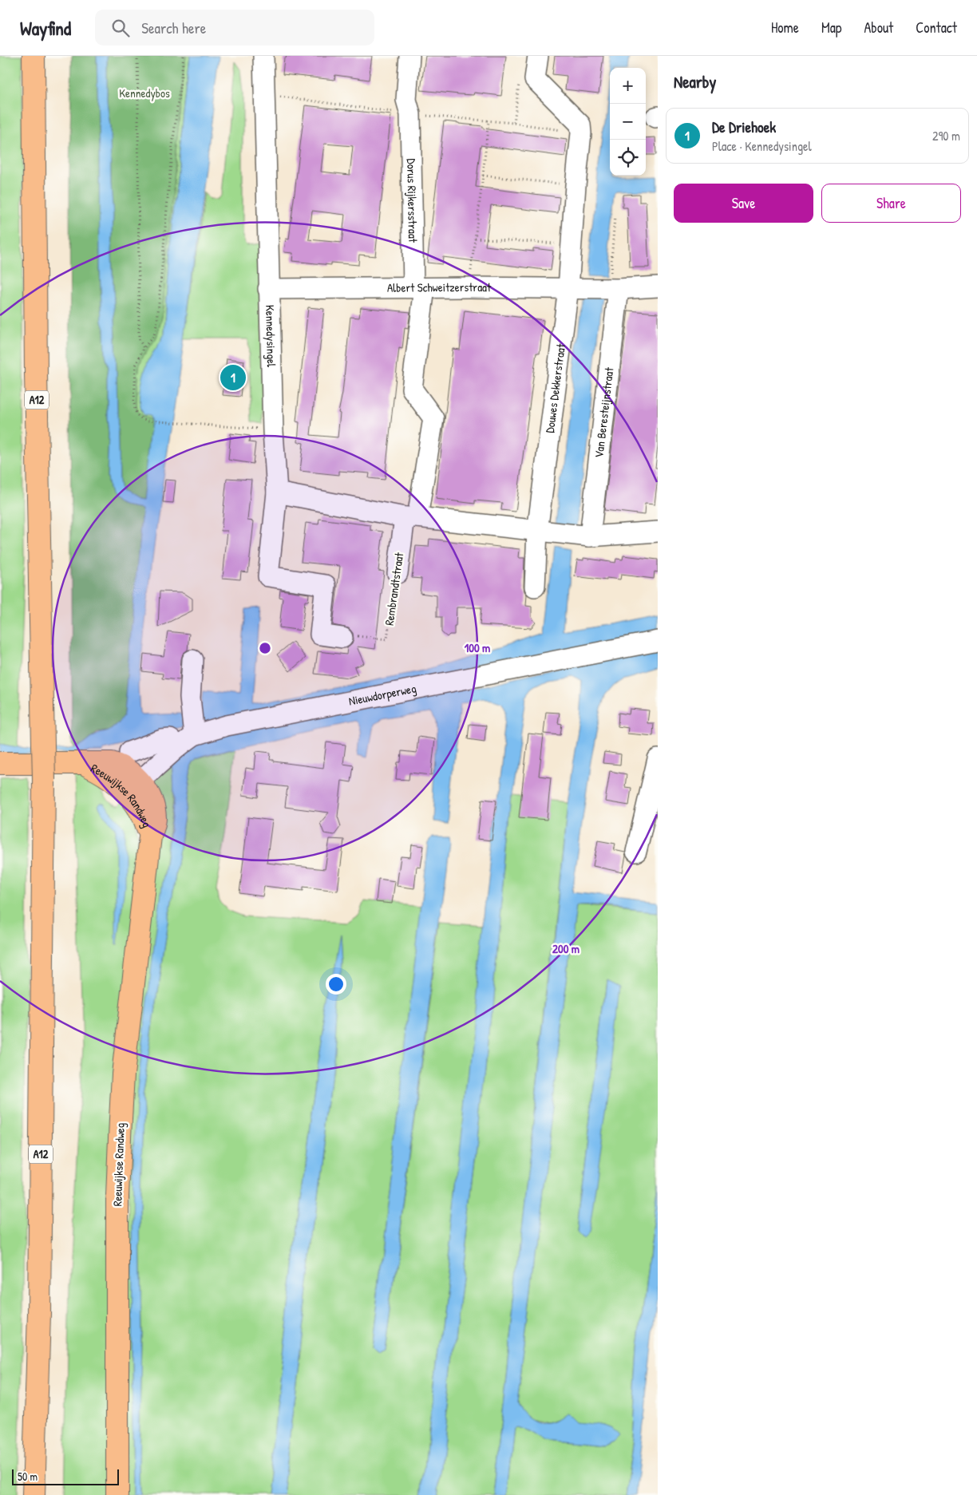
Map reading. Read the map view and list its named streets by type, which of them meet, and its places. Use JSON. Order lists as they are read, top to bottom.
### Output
{
  "streets": {
    "main road": ["A12", "Reeuwijkse Randweg"],
    "street": [
      "Dorus Rijkersstraat",
      "Albert Schweitzerstraat",
      "Kennedysingel",
      "Douwes Dekkerstraat",
      "Van Beresteijnstraat",
      "Rembrandtstraat",
      "Nieuwdorperweg"
    ]
  },
  "crossings": [
    ["Dorus Rijkersstraat", "Albert Schweitzerstraat"],
    ["Dorus Rijkersstraat", "Rembrandtstraat"],
    ["Albert Schweitzerstraat", "Kennedysingel"],
    ["Albert Schweitzerstraat", "Douwes Dekkerstraat"],
    ["Albert Schweitzerstraat", "Van Beresteijnstraat"],
    ["Kennedysingel", "Rembrandtstraat"],
    ["Nieuwdorperweg", "Reeuwijkse Randweg"]
  ],
  "parks": ["Kennedybos"],
  "scale_bar": "50 m",
  "page": {
    "header": "Wayfind",
    "search": "Search here",
    "nav": [
      "Home",
      "Map",
      "About",
      "Contact"
    ],
    "heading": "Nearby",
    "map_buttons": ["+", "−"],
    "list": [
      {
        "mark": "1",
        "name": "De Driehoek",
        "note": "Place · Kennedysingel",
        "value": "290 m"
      }
    ],
    "buttons": ["Save", "Share"],
    "pins": "1",
    "scale": "50 m"
  },
  "rings": ["100 m", "200 m"]
}
